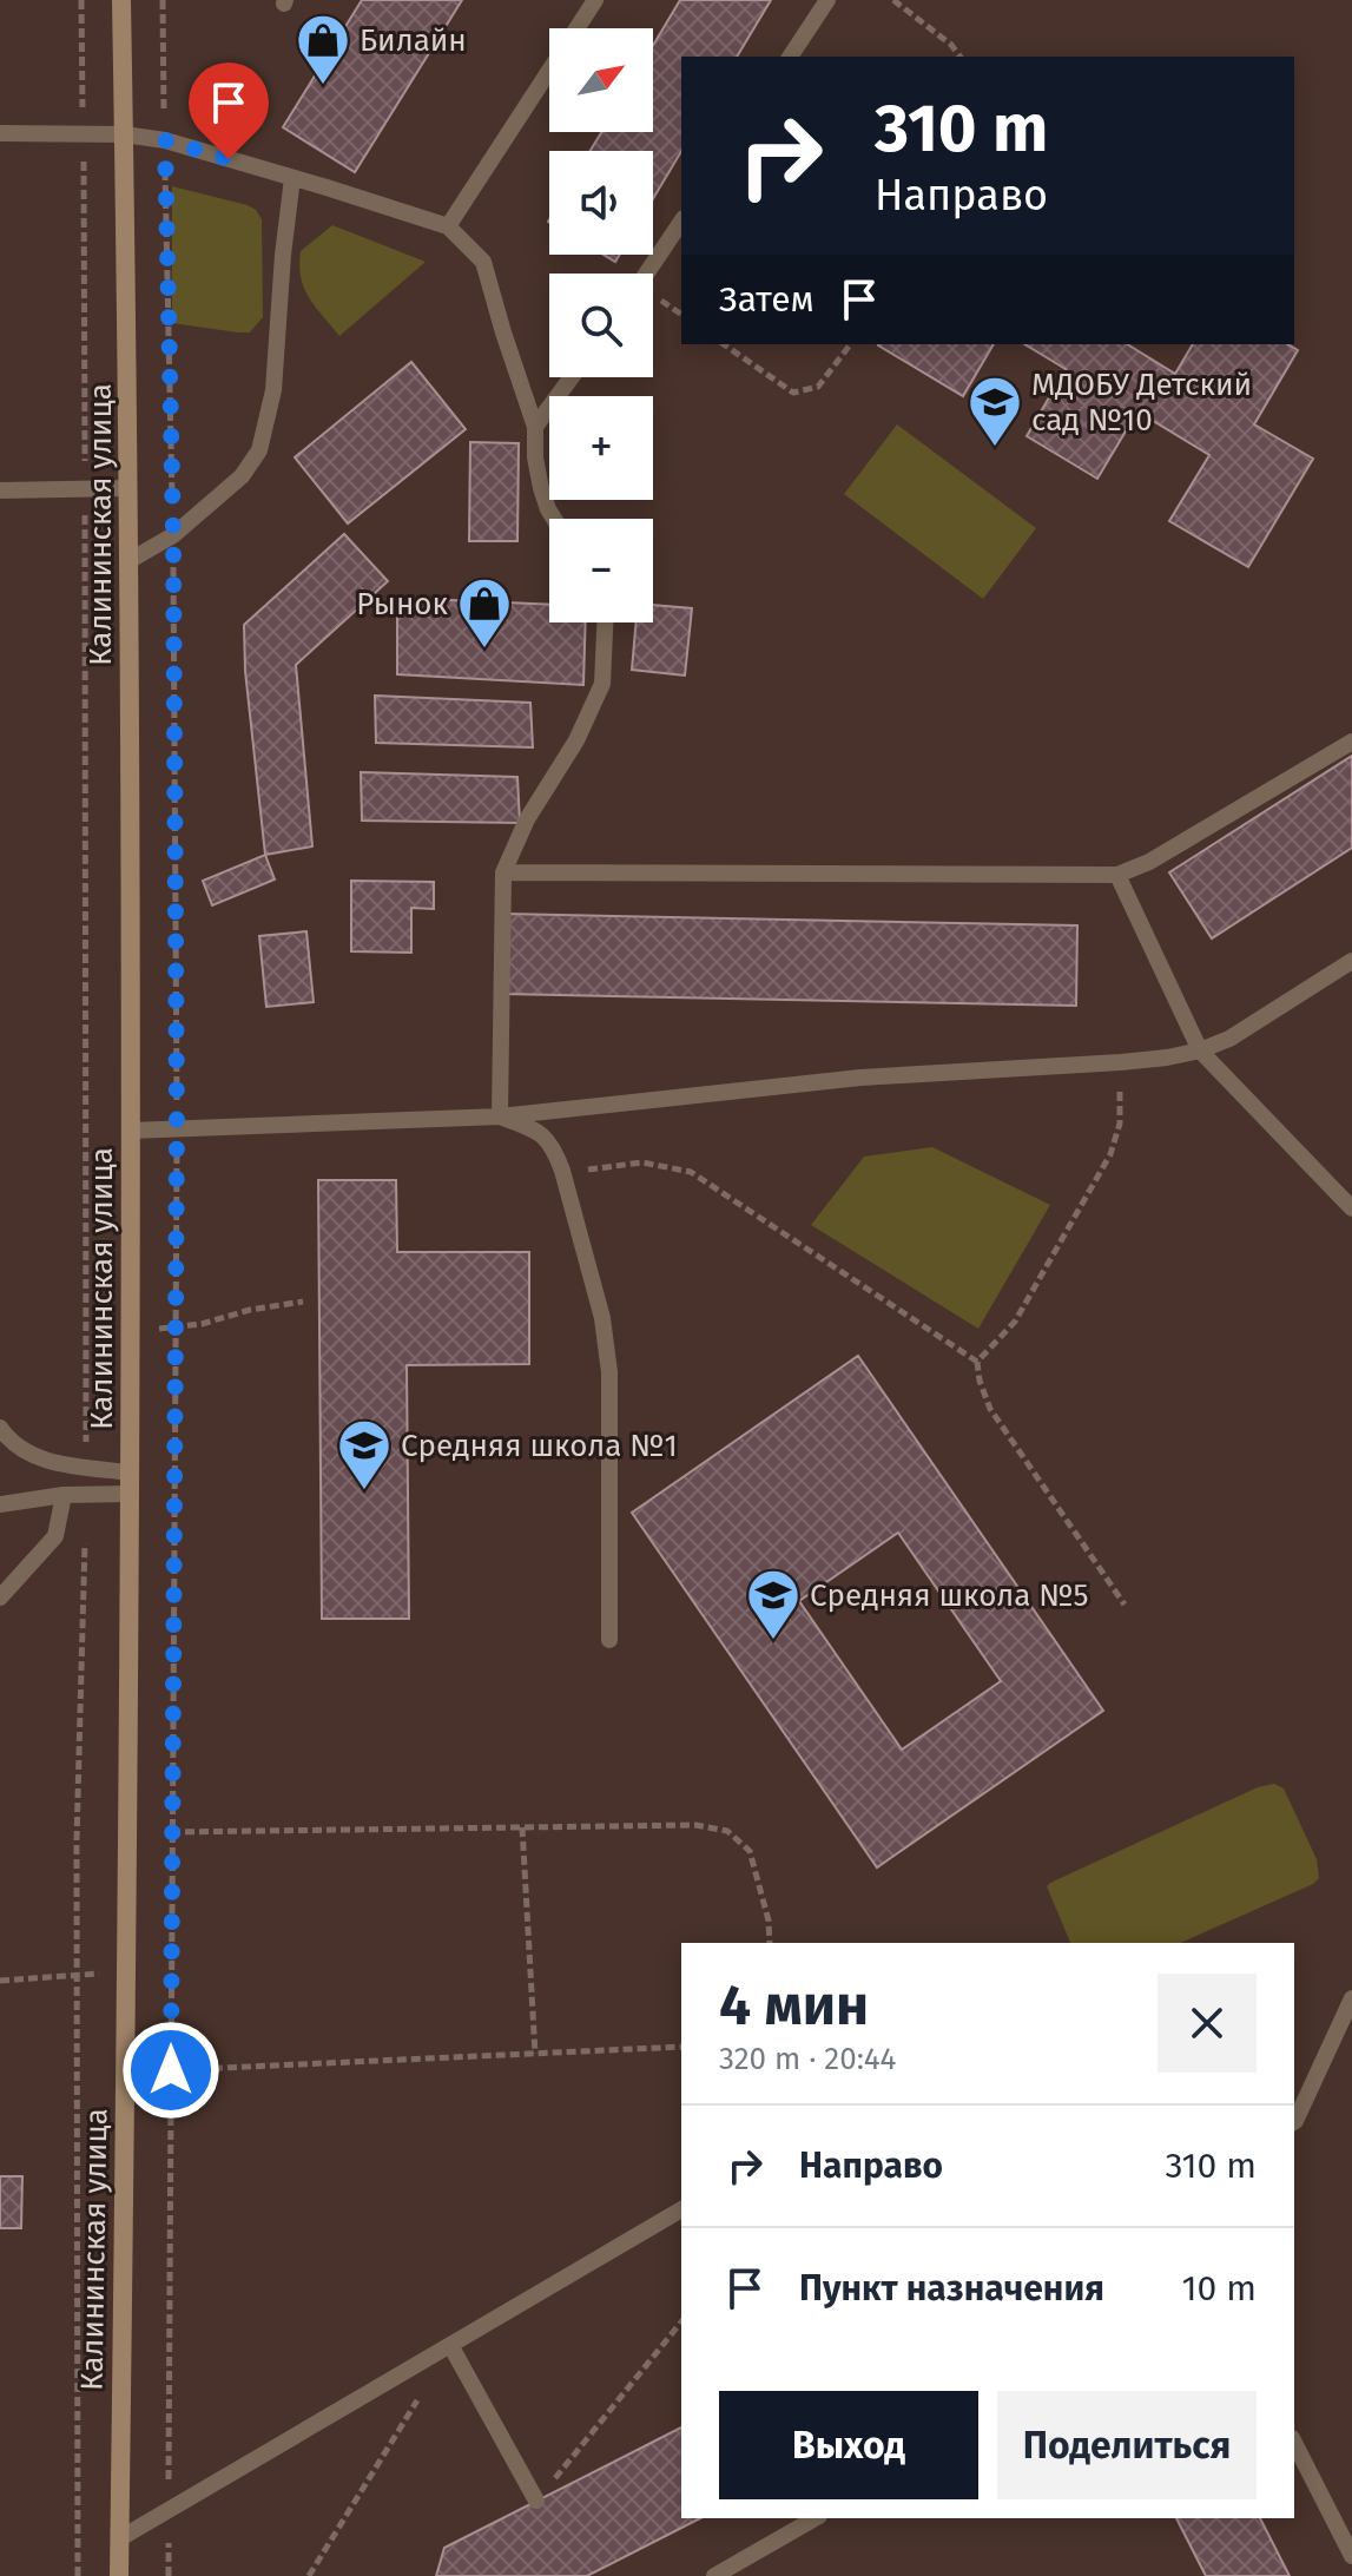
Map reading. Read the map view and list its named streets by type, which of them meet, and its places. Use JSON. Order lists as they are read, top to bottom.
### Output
{
  "streets": {
    "main road": ["Калининская улица"]
  },
  "places": {
    "shop": ["Билайн", "Рынок"],
    "school or university": ["МДОБУ Детский сад №10", "Средняя школа №1", "Средняя школа №5"]
  },
  "north": "top right",
  "page": {
    "map_buttons": ["+", "−"],
    "turn": ["310 m", "Направо"],
    "then": "Затем",
    "heading": ["4 мин", "320 m · 20:44"],
    "list": [
      {
        "name": "Направо",
        "value": "310 m"
      },
      {
        "name": "Пункт назначения",
        "value": "10 m"
      }
    ],
    "buttons": ["Выход", "Поделиться"]
  }
}
